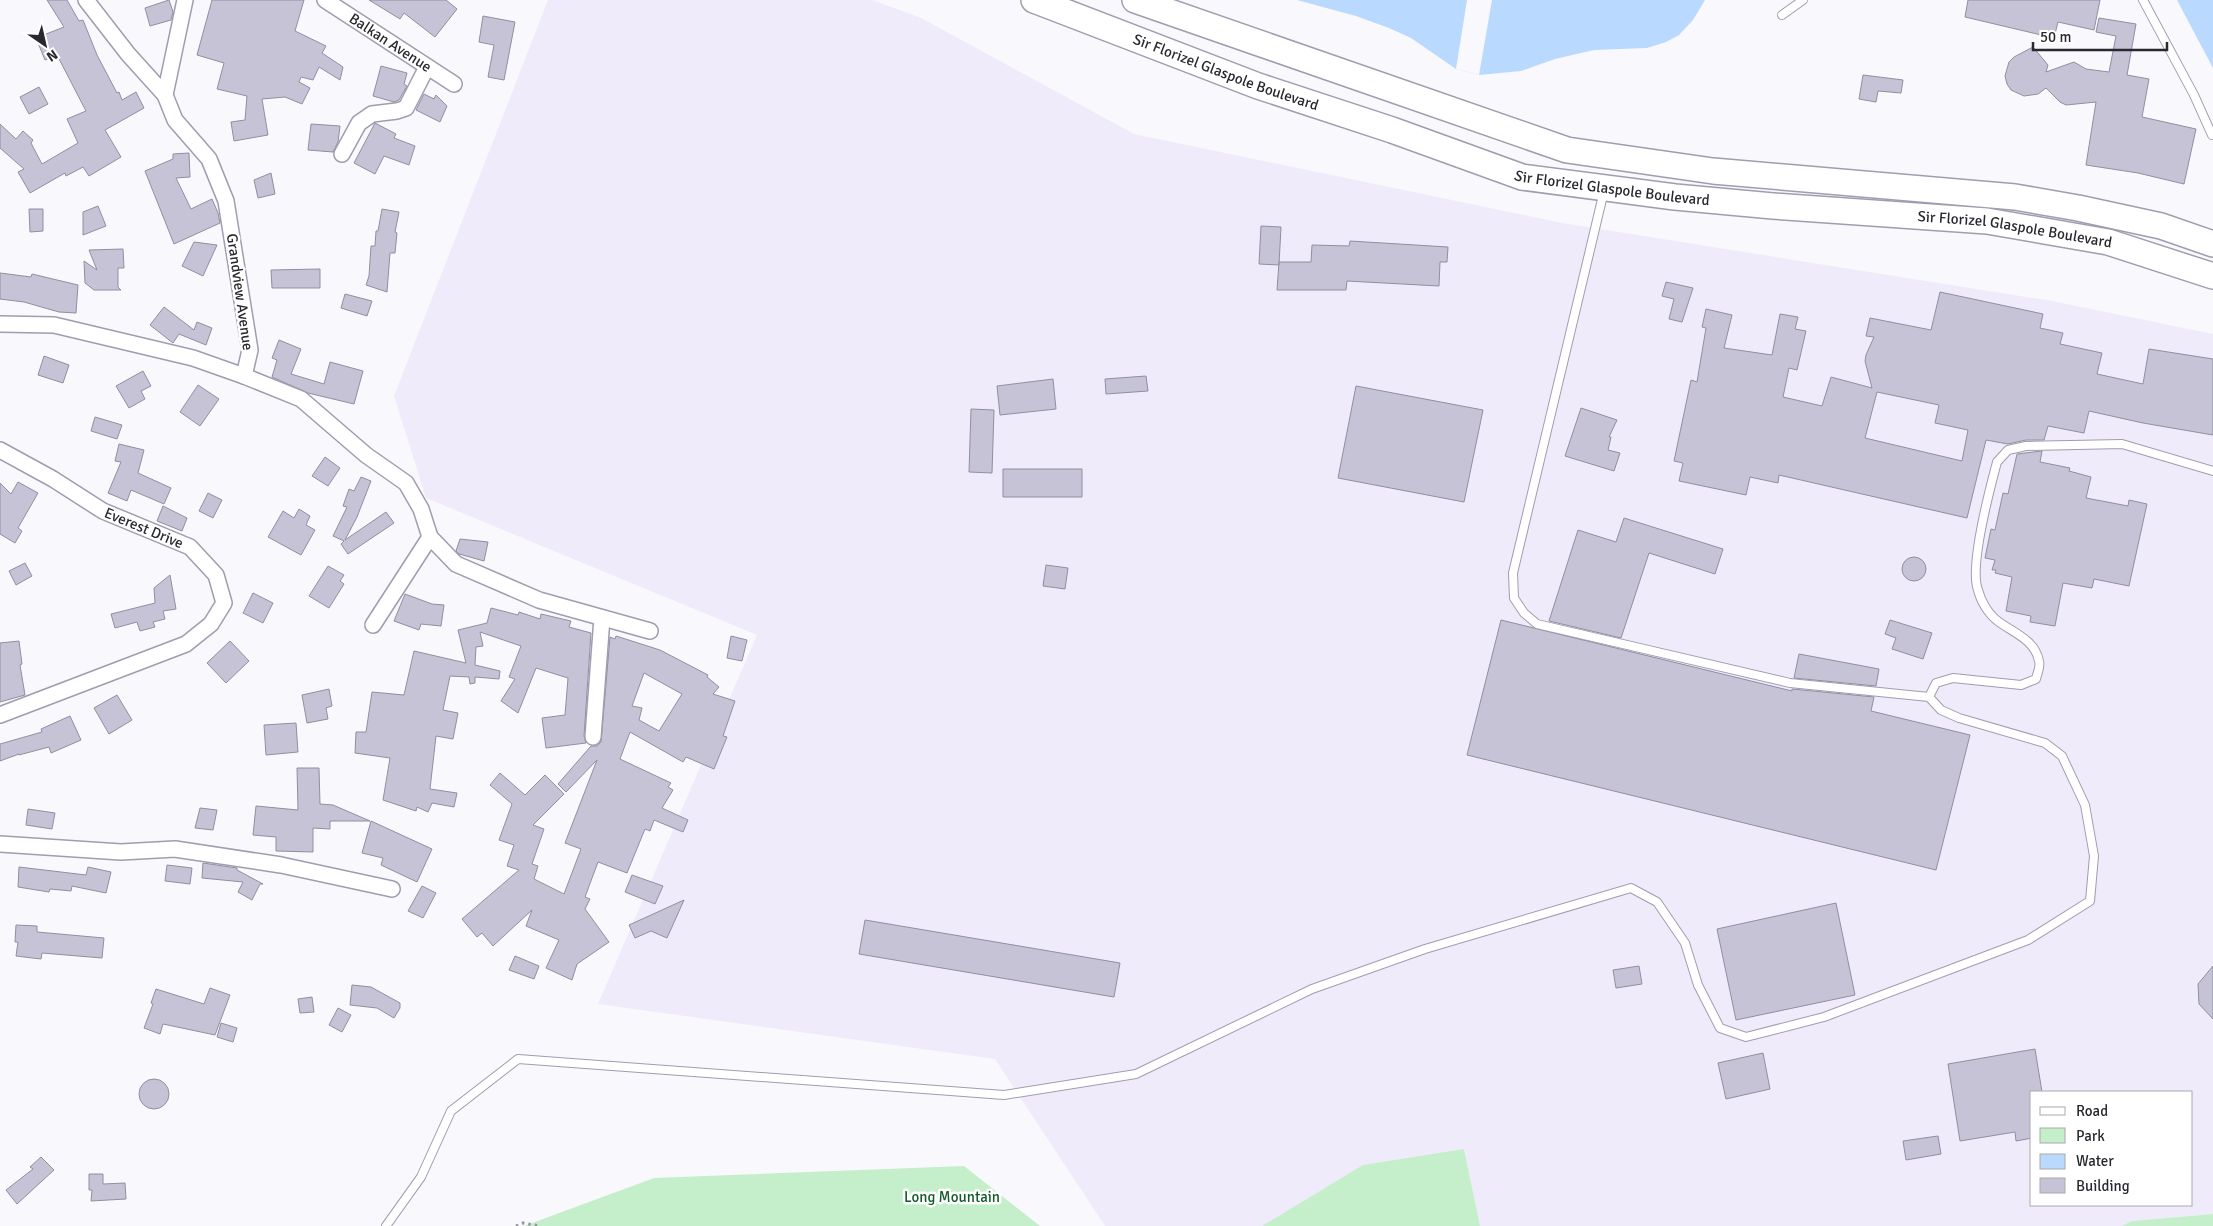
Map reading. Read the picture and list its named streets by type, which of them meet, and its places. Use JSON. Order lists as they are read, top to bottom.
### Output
{
  "streets": {
    "highway": ["Sir Florizel Glaspole Boulevard"],
    "street": ["Balkan Avenue", "Grandview Avenue", "Everest Drive"]
  },
  "parks": ["Long Mountain"],
  "legend": [
    "Road",
    "Park",
    "Water",
    "Building"
  ],
  "scale_bar": "50 m",
  "north": "bottom right"
}
